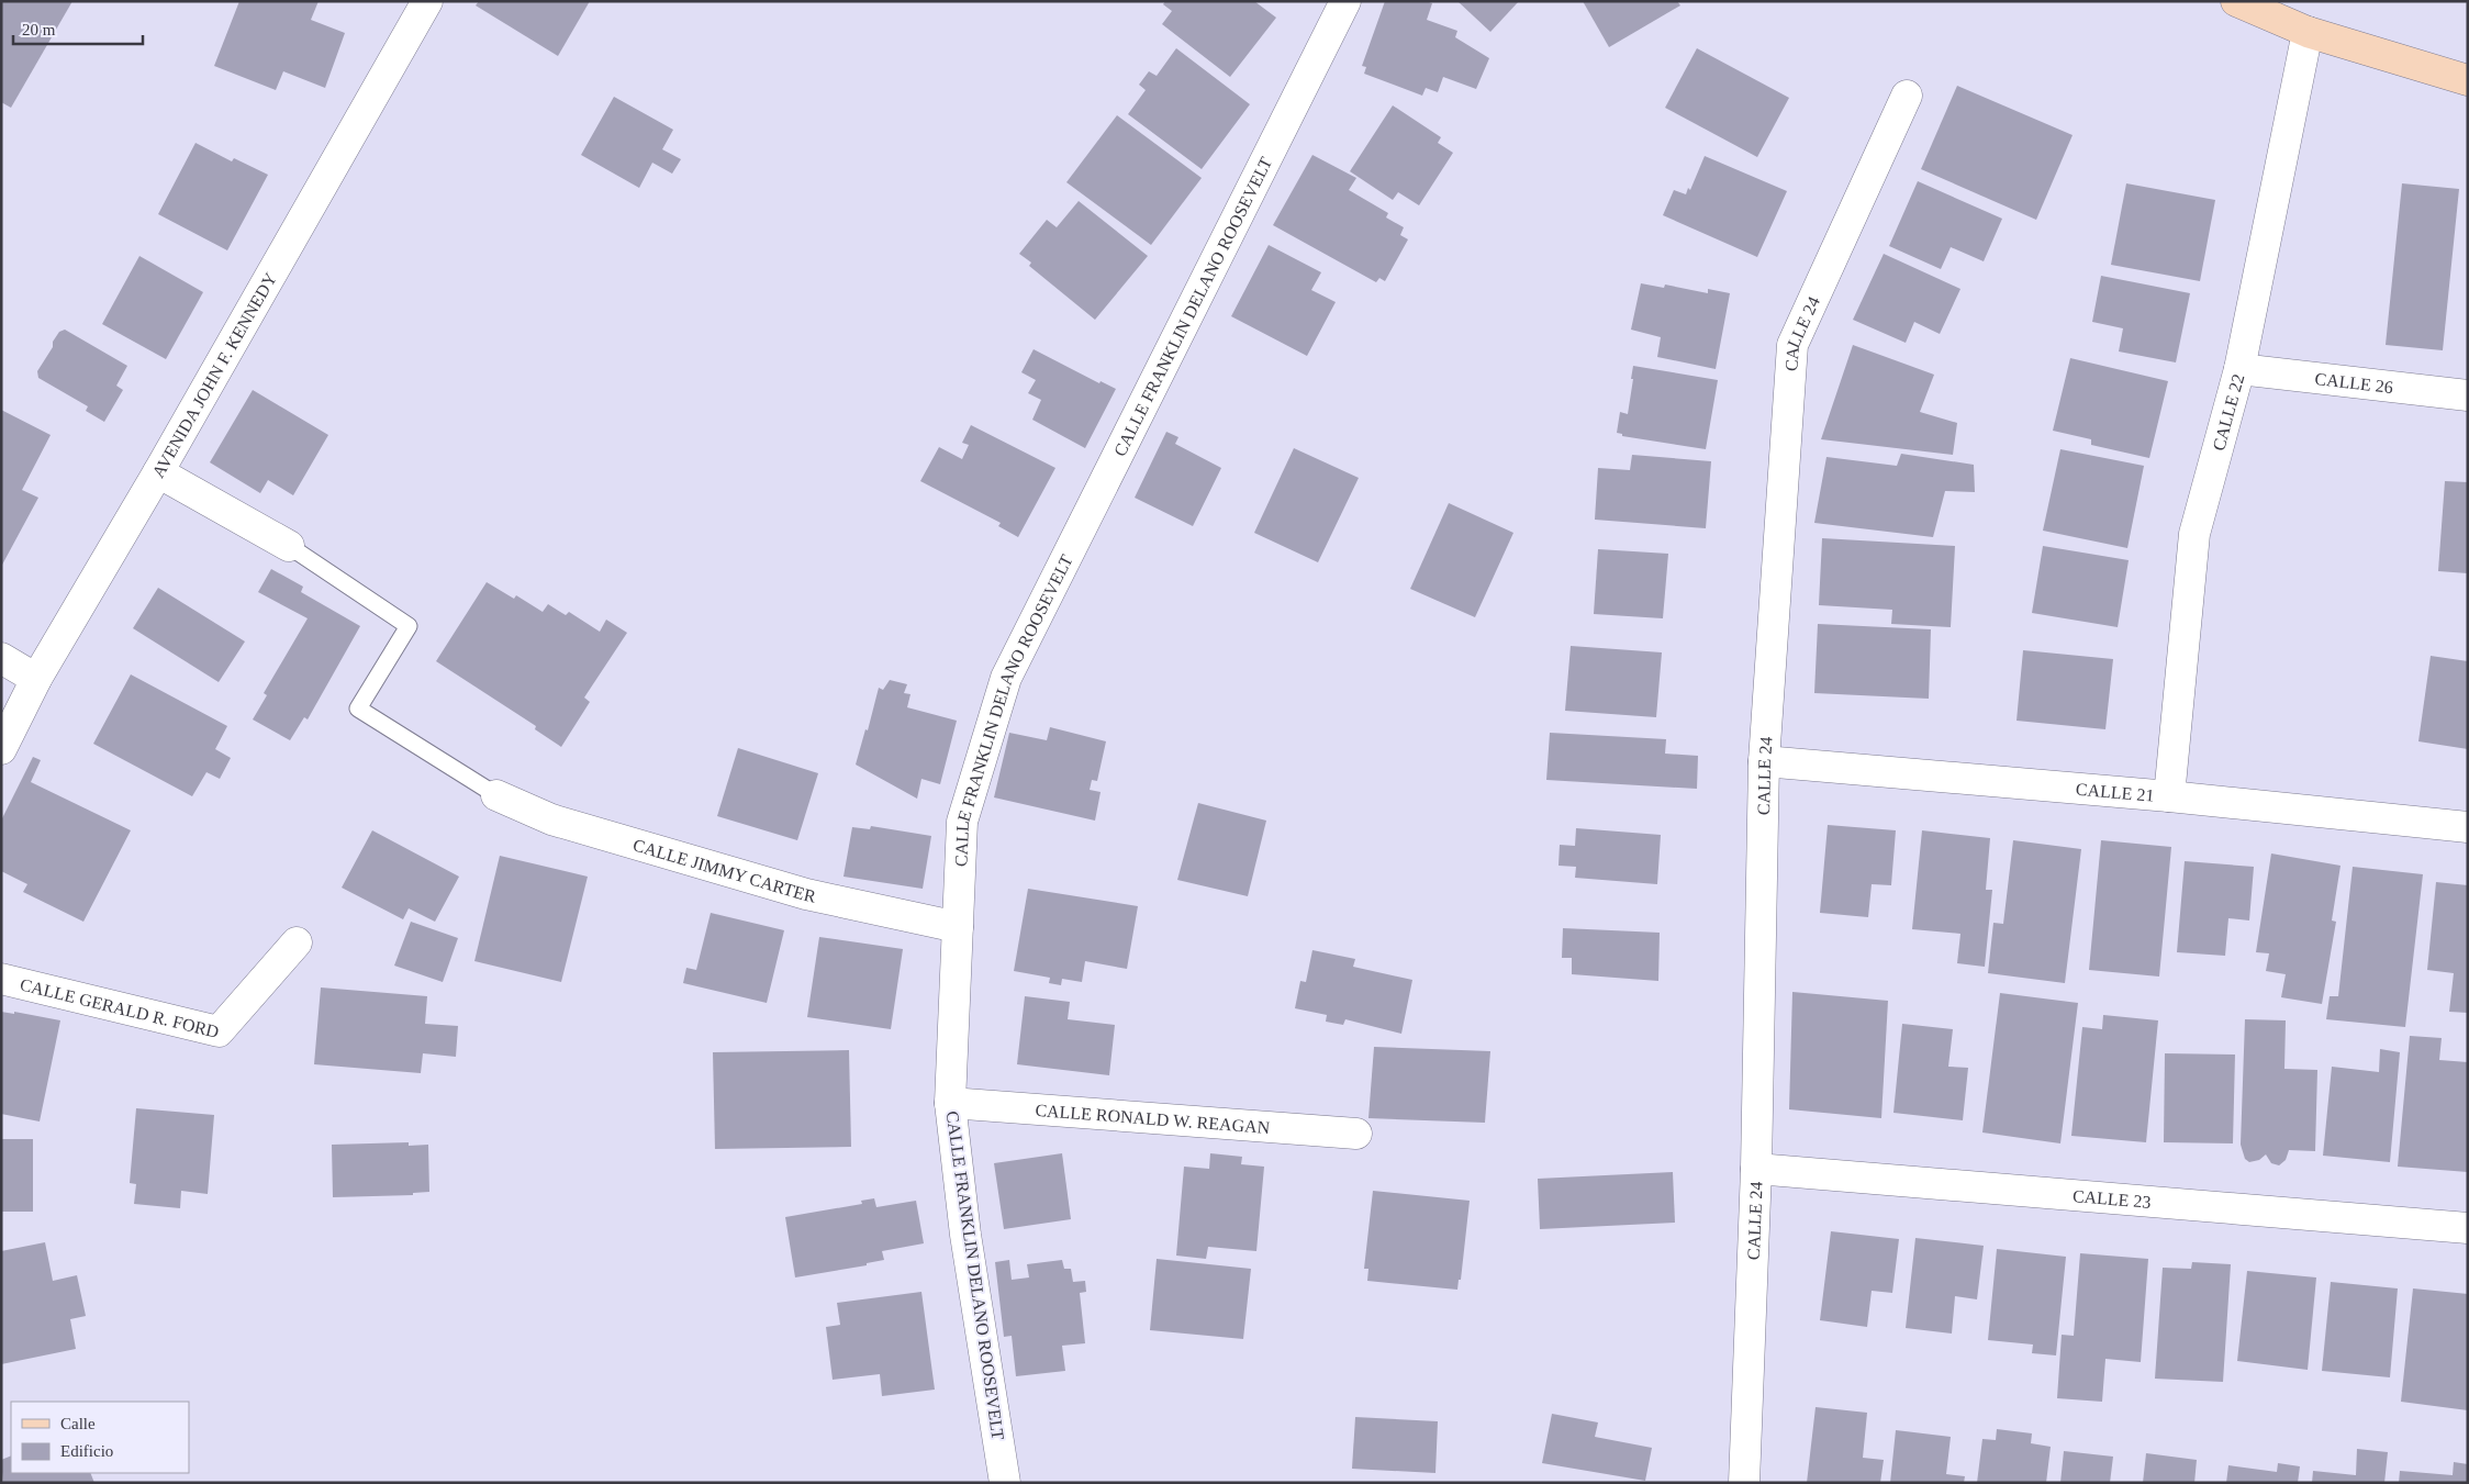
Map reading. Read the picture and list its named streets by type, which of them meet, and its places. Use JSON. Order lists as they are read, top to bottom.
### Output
{
  "streets": {
    "street": [
      "CALLE FRANKLIN DELANO ROOSEVELT",
      "CALLE 24",
      "AVENIDA JOHN F. KENNEDY",
      "CALLE 26",
      "CALLE 22",
      "CALLE 21",
      "CALLE JIMMY CARTER",
      "CALLE GERALD R. FORD",
      "CALLE RONALD W. REAGAN",
      "CALLE 23"
    ]
  },
  "crossings": [
    ["CALLE FRANKLIN DELANO ROOSEVELT", "CALLE JIMMY CARTER"],
    ["CALLE FRANKLIN DELANO ROOSEVELT", "CALLE RONALD W. REAGAN"],
    ["CALLE 24", "CALLE 21"],
    ["CALLE 24", "CALLE 23"],
    ["CALLE 26", "CALLE 22"],
    ["CALLE 22", "CALLE 21"]
  ],
  "legend": ["Calle", "Edificio"],
  "scale_bar": "20 m"
}
